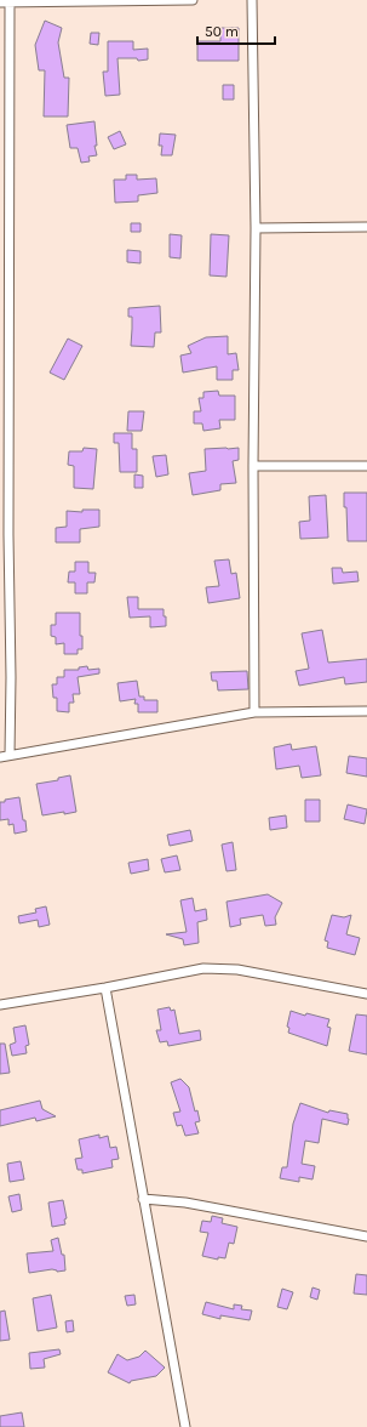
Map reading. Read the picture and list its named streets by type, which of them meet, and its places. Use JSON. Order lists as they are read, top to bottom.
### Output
{
  "scale_bar": "50 m"
}
